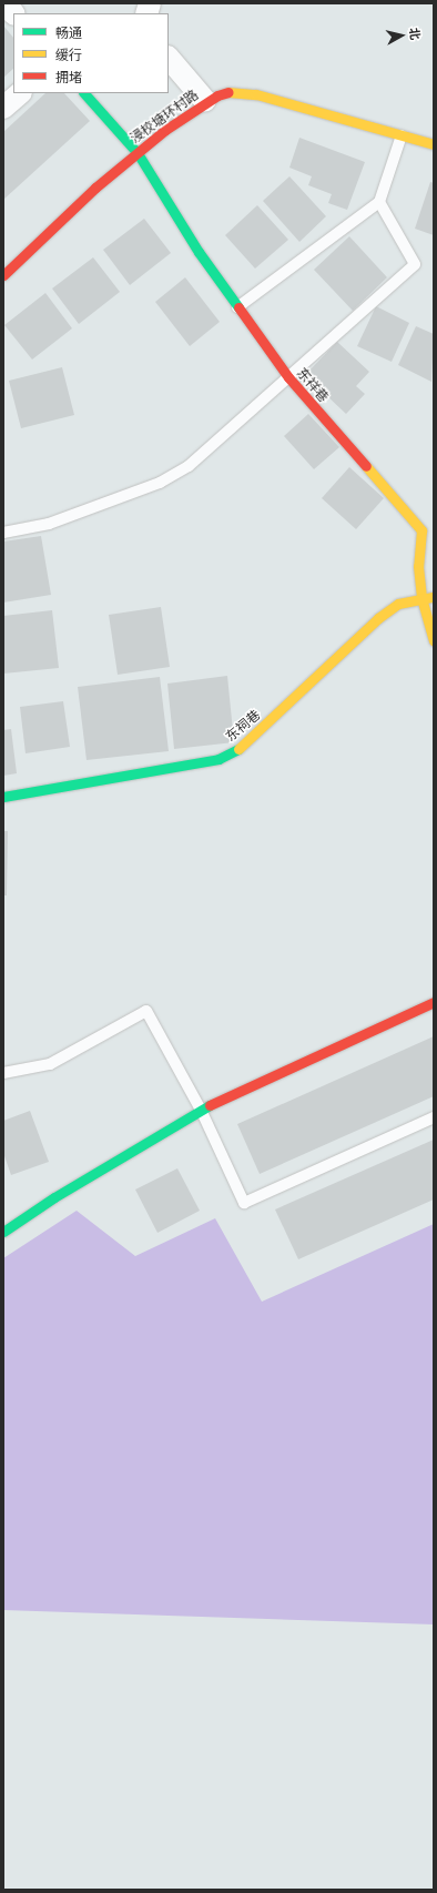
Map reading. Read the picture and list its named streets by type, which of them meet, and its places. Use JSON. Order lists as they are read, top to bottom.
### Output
{
  "streets": {
    "street": ["浸校塘环村路", "东祥巷", "东祠巷"]
  },
  "crossings": [
    ["浸校塘环村路", "东祥巷"],
    ["东祥巷", "东祠巷"]
  ],
  "legend": ["畅通", "缓行", "拥堵"],
  "north": "right"
}
